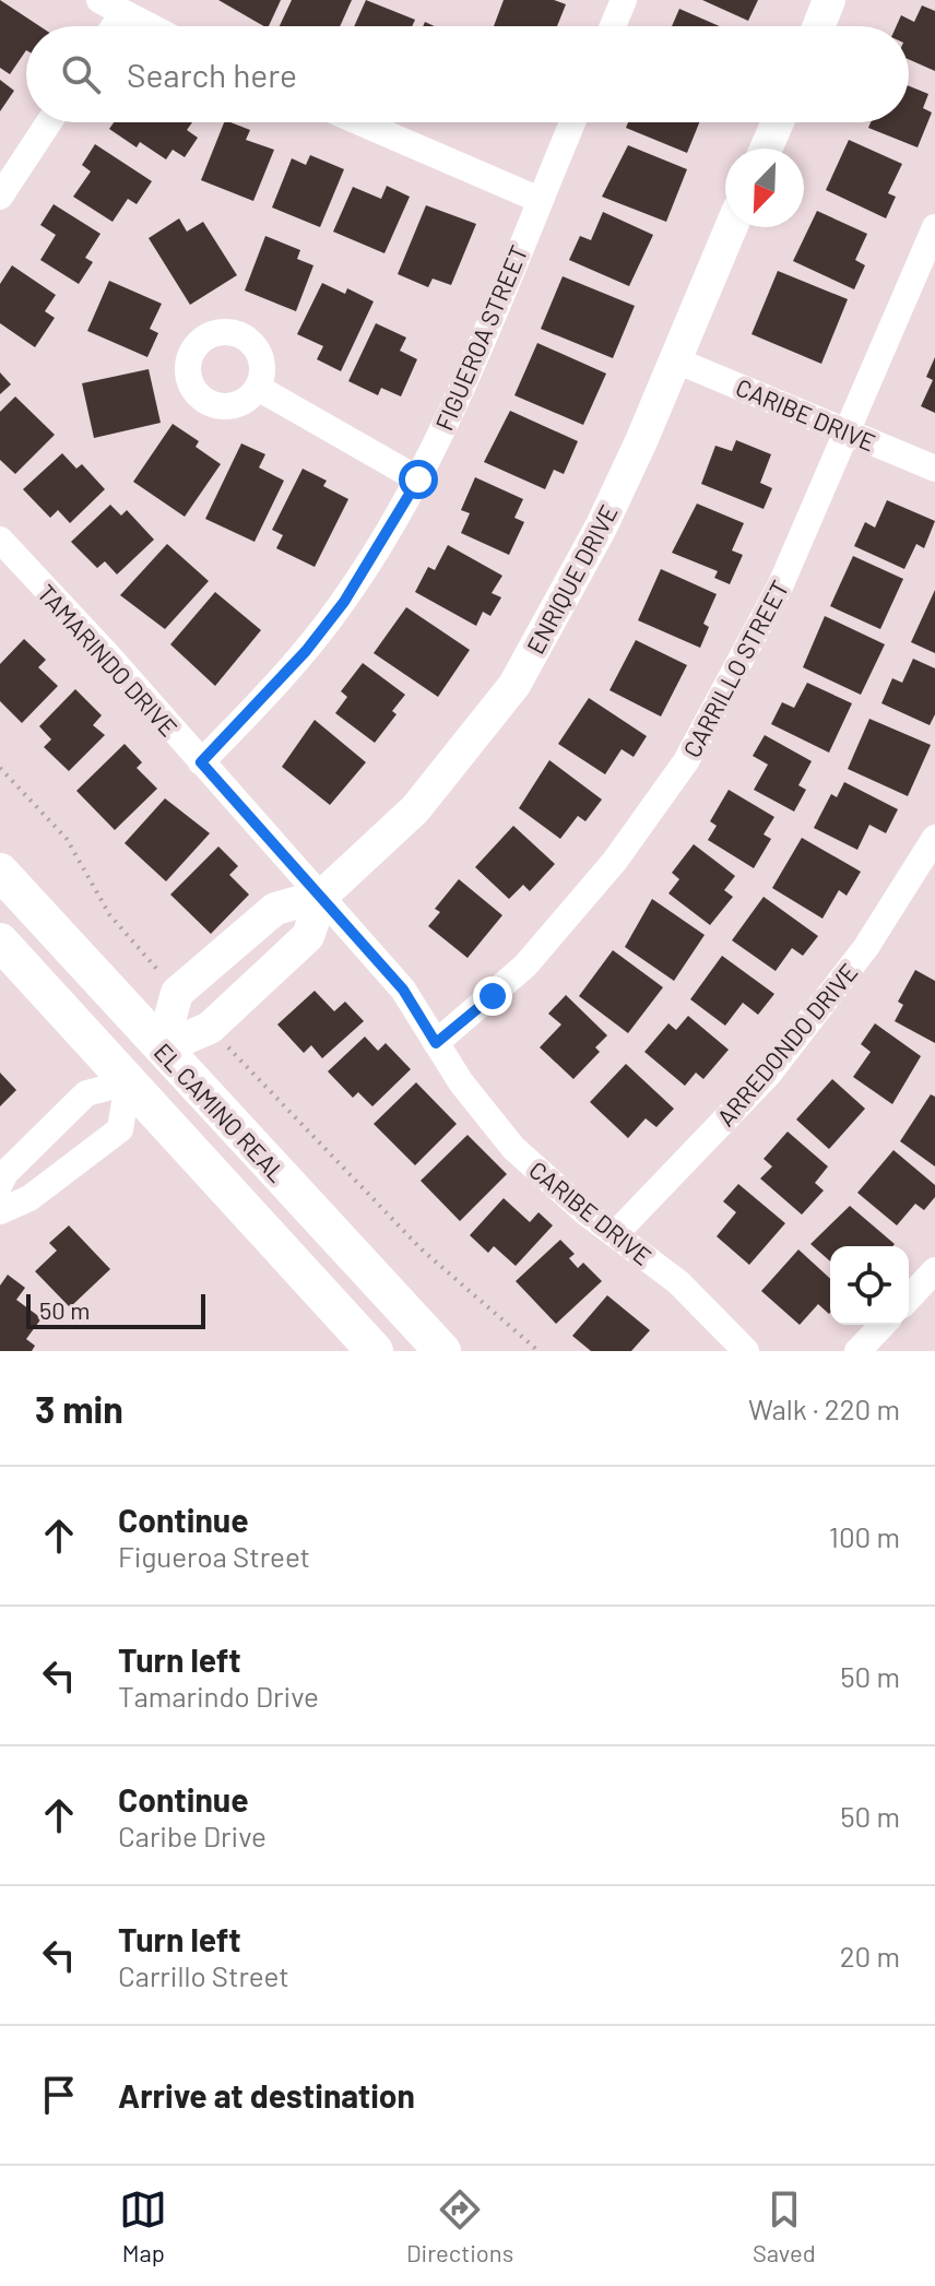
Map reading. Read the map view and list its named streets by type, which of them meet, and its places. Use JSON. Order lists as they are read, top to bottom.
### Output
{
  "streets": {
    "main road": ["EL CAMINO REAL"],
    "street": [
      "FIGUEROA STREET",
      "CARIBE DRIVE",
      "ENRIQUE DRIVE",
      "TAMARINDO DRIVE",
      "CARRILLO STREET",
      "ARREDONDO DRIVE"
    ]
  },
  "crossings": [
    ["FIGUEROA STREET", "TAMARINDO DRIVE"],
    ["CARIBE DRIVE", "ENRIQUE DRIVE"],
    ["CARIBE DRIVE", "TAMARINDO DRIVE"],
    ["CARIBE DRIVE", "CARRILLO STREET"],
    ["CARIBE DRIVE", "ARREDONDO DRIVE"],
    ["ENRIQUE DRIVE", "TAMARINDO DRIVE"],
    ["ENRIQUE DRIVE", "EL CAMINO REAL"]
  ],
  "scale_bar": "50 m",
  "north": "bottom left",
  "page": {
    "search": "Search here",
    "scale": "50 m",
    "heading": ["3 min", "Walk · 220 m"],
    "list": [
      ["Continue", "Figueroa Street", "100 m"],
      ["Turn left", "Tamarindo Drive", "50 m"],
      ["Continue", "Caribe Drive", "50 m"],
      ["Turn left", "Carrillo Street", "20 m"],
      "Arrive at destination"
    ],
    "nav": ["Map", "Directions", "Saved"]
  }
}
